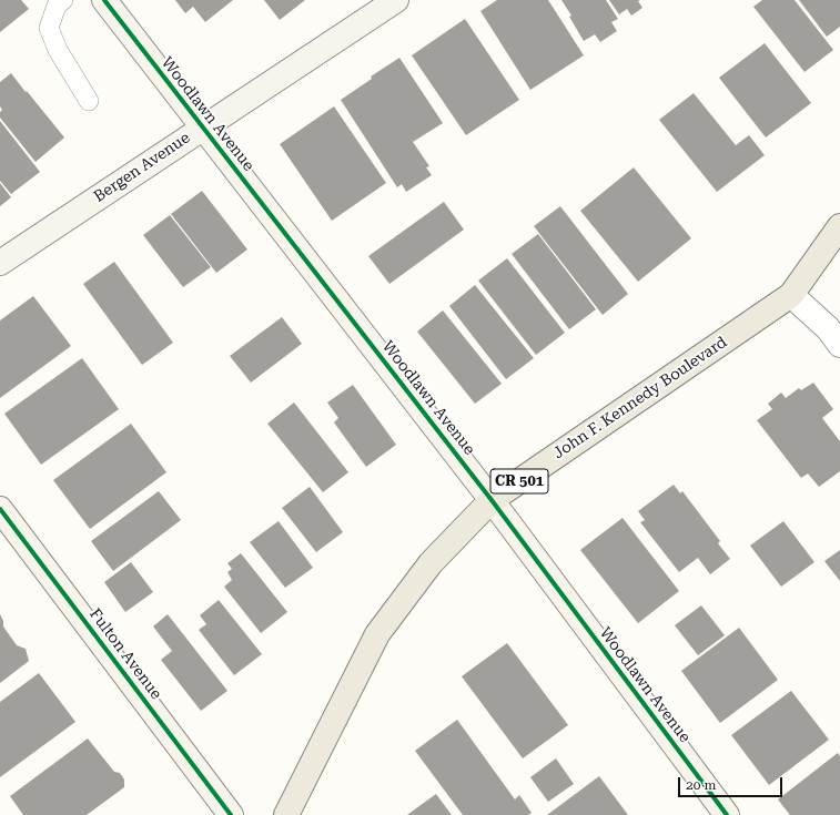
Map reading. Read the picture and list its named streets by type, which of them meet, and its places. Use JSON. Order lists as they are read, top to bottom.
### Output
{
  "streets": {
    "main road": ["John F. Kennedy Boulevard", "CR 501"],
    "street": ["Woodlawn Avenue", "Bergen Avenue", "Fulton Avenue"]
  },
  "crossings": [
    ["Woodlawn Avenue", "Bergen Avenue"],
    ["Woodlawn Avenue", "John F. Kennedy Boulevard"]
  ],
  "scale_bar": "20 m"
}
